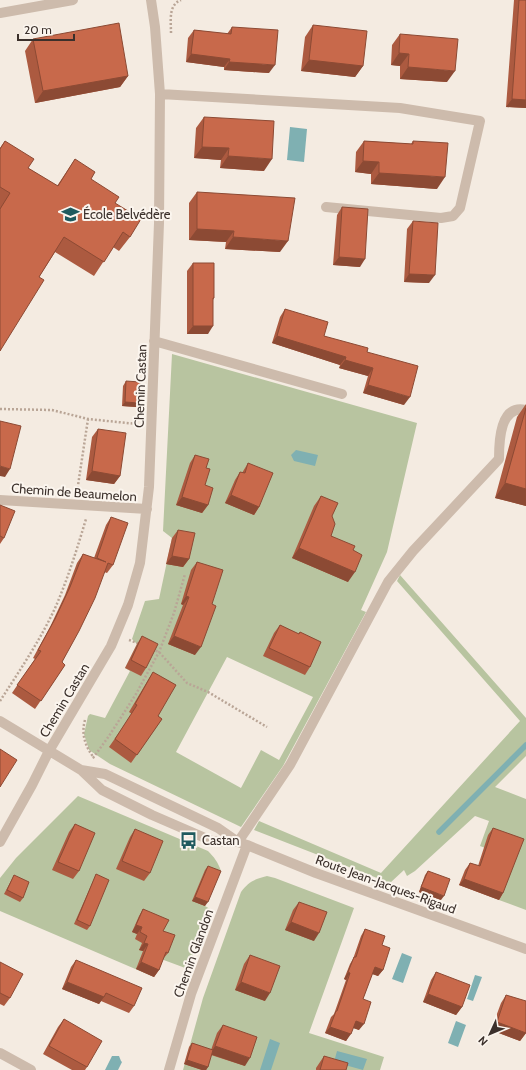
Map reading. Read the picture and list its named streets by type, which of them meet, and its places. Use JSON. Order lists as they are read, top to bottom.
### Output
{
  "streets": {
    "street": [
      "Chemin Castan",
      "Chemin de Beaumelon",
      "Route Jean-Jacques-Rigaud",
      "Chemin Glandon"
    ]
  },
  "crossings": [
    ["Chemin Castan", "Chemin de Beaumelon"],
    ["Chemin Castan", "Route Jean-Jacques-Rigaud"],
    ["Route Jean-Jacques-Rigaud", "Chemin Glandon"]
  ],
  "places": {
    "school or university": ["École Belvédère"],
    "bus stop": ["Castan"]
  },
  "scale_bar": "20 m",
  "north": "bottom left"
}
